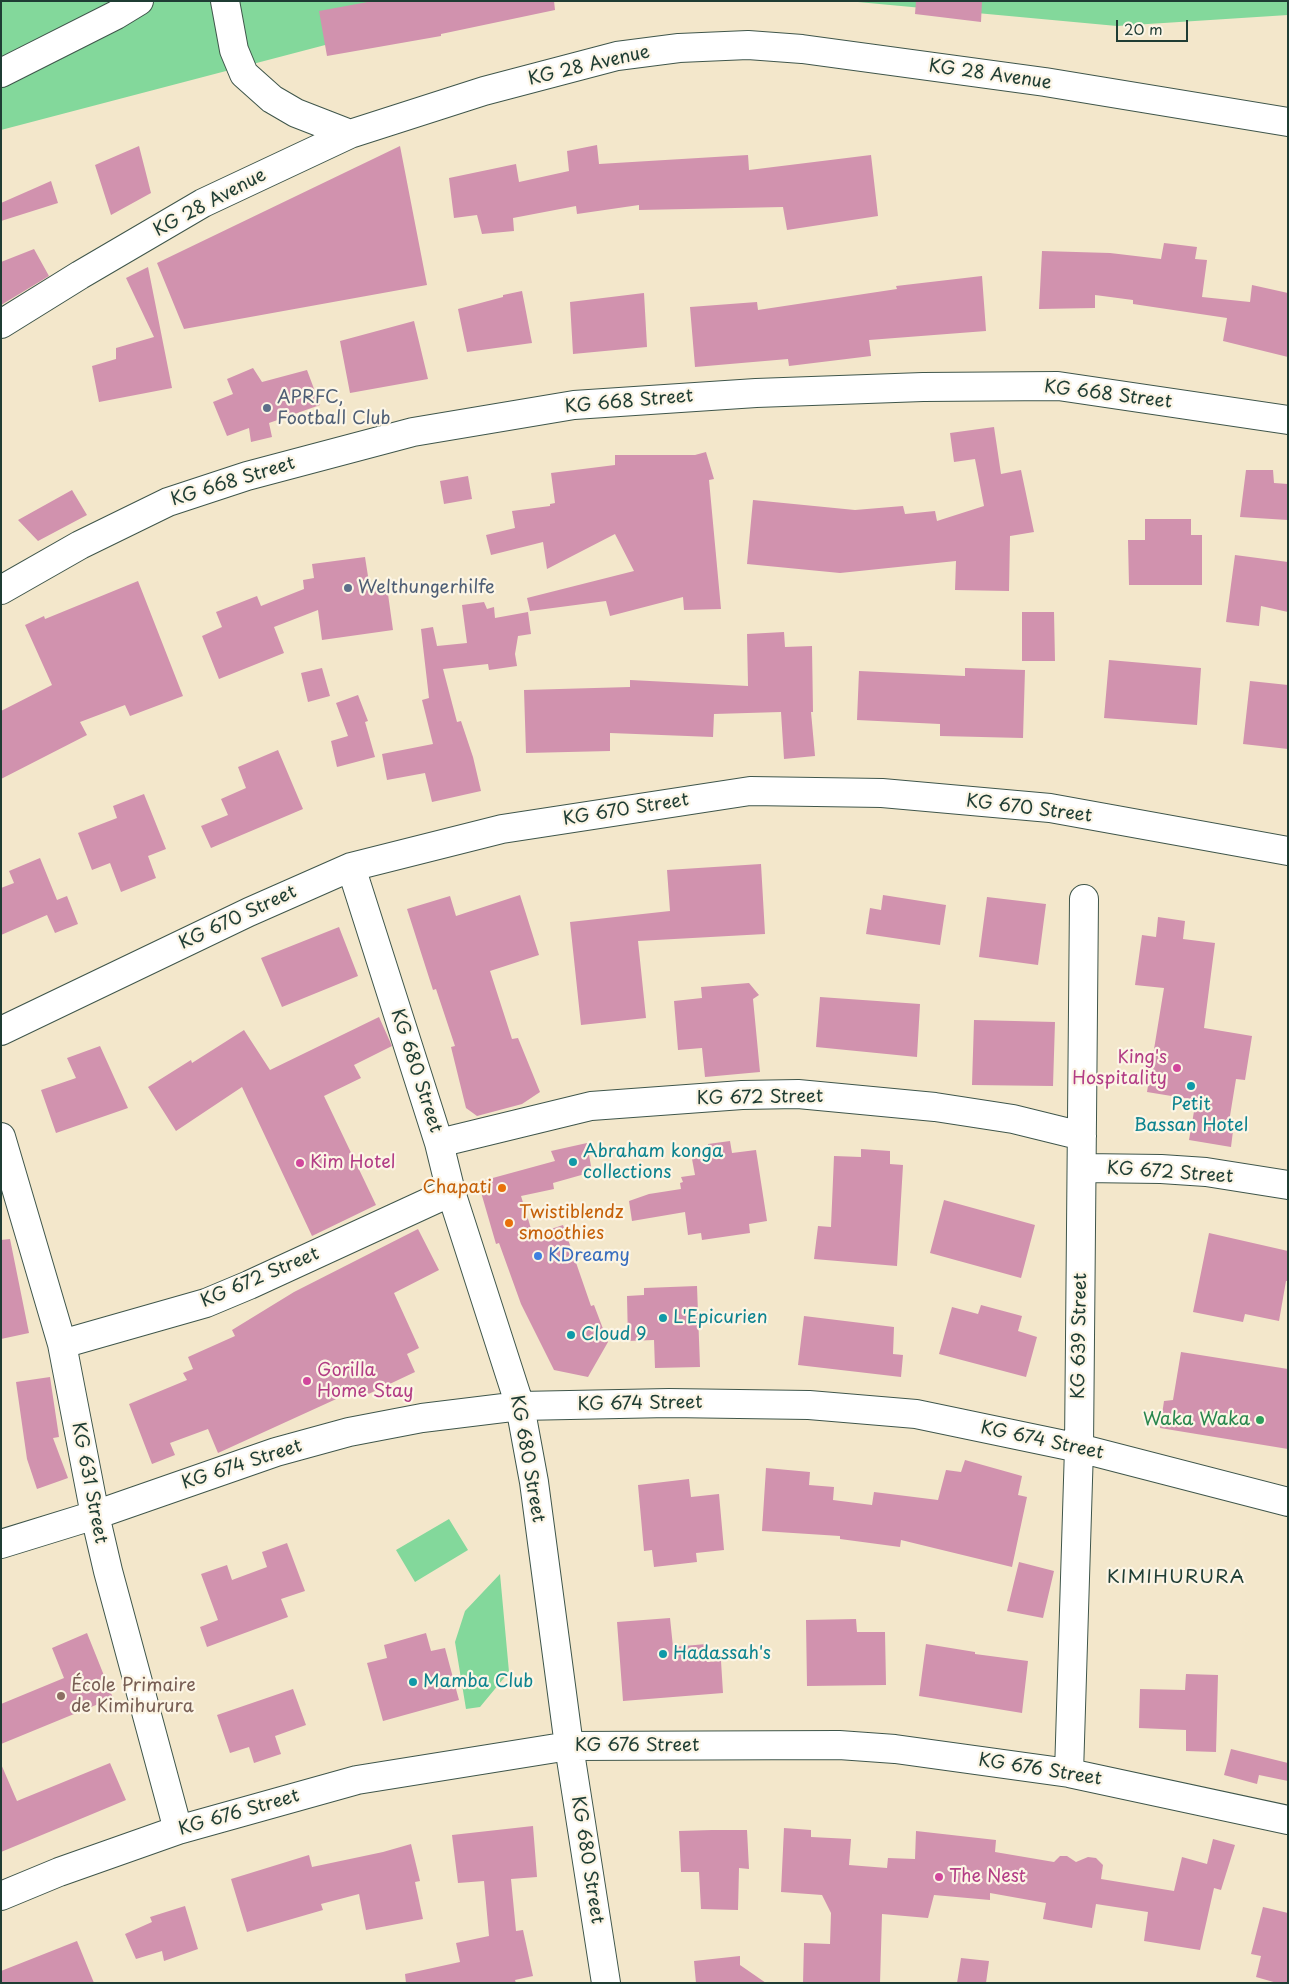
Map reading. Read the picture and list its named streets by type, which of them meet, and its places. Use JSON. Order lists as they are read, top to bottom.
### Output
{
  "streets": {
    "street": [
      "KG 28 Avenue",
      "KG 668 Street",
      "KG 670 Street",
      "KG 680 Street",
      "KG 672 Street",
      "KG 639 Street",
      "KG 674 Street",
      "KG 631 Street",
      "KG 676 Street"
    ]
  },
  "crossings": [
    ["KG 670 Street", "KG 680 Street"],
    ["KG 680 Street", "KG 672 Street"],
    ["KG 680 Street", "KG 674 Street"],
    ["KG 680 Street", "KG 676 Street"],
    ["KG 672 Street", "KG 639 Street"],
    ["KG 672 Street", "KG 631 Street"],
    ["KG 639 Street", "KG 674 Street"],
    ["KG 639 Street", "KG 676 Street"],
    ["KG 674 Street", "KG 631 Street"],
    ["KG 631 Street", "KG 676 Street"]
  ],
  "districts": ["KIMIHURURA"],
  "places": [
    "APRFC, Football Club",
    "Welthungerhilfe",
    "King's Hospitality",
    "Petit Bassan Hotel",
    "Abraham konga collections",
    "Kim Hotel",
    "Chapati",
    "Twistiblendz smoothies",
    "KDreamy",
    "L'Epicurien",
    "Cloud 9",
    "Gorilla Home Stay",
    "Waka Waka",
    "Hadassah's",
    "Mamba Club",
    "École Primaire de Kimihurura",
    "The Nest"
  ],
  "scale_bar": "20 m"
}
